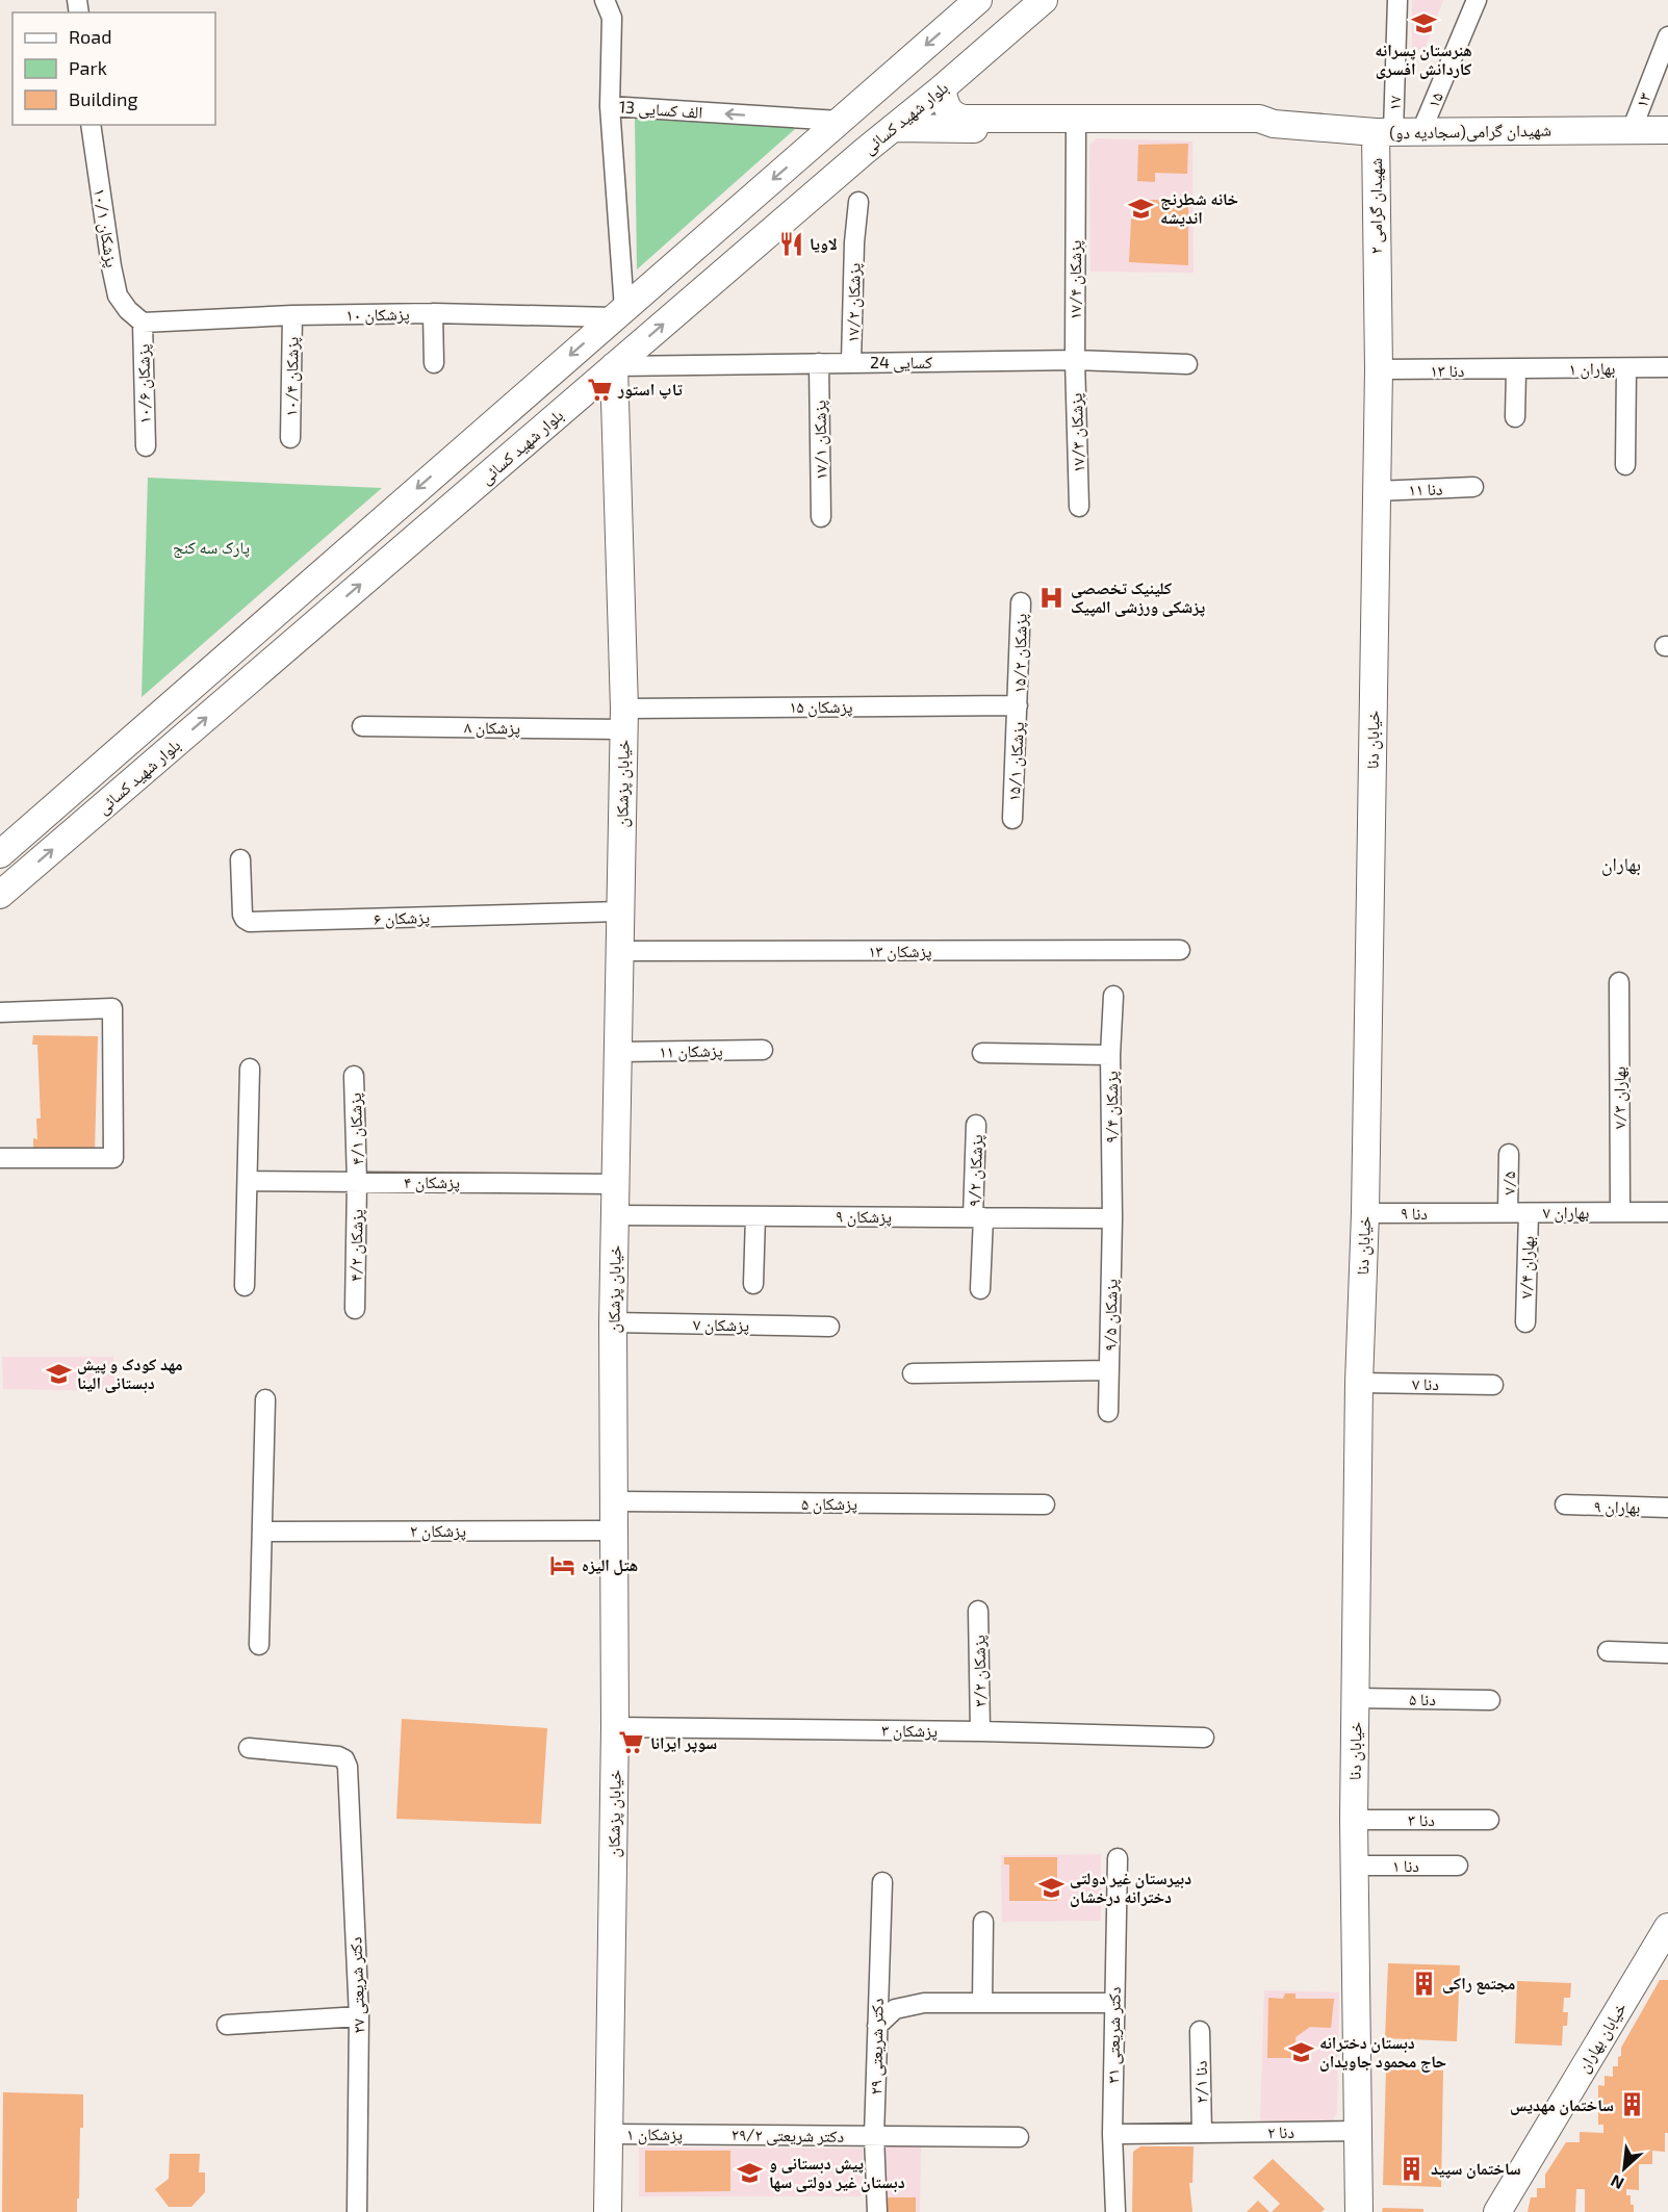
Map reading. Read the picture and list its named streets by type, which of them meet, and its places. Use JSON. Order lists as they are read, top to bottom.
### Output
{
  "streets": {
    "street": [
      "۱۵",
      "۱۳",
      "۱۷",
      "13 الف کسایی",
      "بلوار شهید کسائی",
      "شهیدان گرامی(سجادیه دو)",
      "۲ شهیدان گرامی",
      "۱۰/۱ پزشکان",
      "۱۷/۴ پزشکان",
      "۱۷/۲ پزشکان",
      "۱۰ پزشکان",
      "کسایی 24",
      "بهاران ۱",
      "۱۳ دنا",
      "۱۰/۴ پزشکان",
      "۱۰/۶ پزشکان",
      "۱۷/۳ پزشکان",
      "۱۷/۱ پزشکان",
      "۱۱ دنا",
      "۱۵/۲ پزشکان",
      "۱۵ پزشکان",
      "۸ پزشکان",
      "خیابان دنا",
      "۱۵/۱ پزشکان",
      "خیابان پزشکان",
      "۶ پزشکان",
      "۱۳ پزشکان",
      "۱۱ پزشکان",
      "۷/۳ بهاران",
      "۹/۴ پزشکان",
      "۴/۱ پزشکان",
      "۹/۲ پزشکان",
      "۴ پزشکان",
      "۷/۵",
      "۷ بهاران",
      "۹ دنا",
      "۹ پزشکان",
      "۴/۲ پزشکان",
      "۷/۴ بهاران",
      "۹/۵ پزشکان",
      "۷ پزشکان",
      "۷ دنا",
      "۵ پزشکان",
      "۹ بهاران",
      "۲ پزشکان",
      "۳/۲ پزشکان",
      "۵ دنا",
      "۳ پزشکان",
      "۳ دنا",
      "۱ دنا",
      "۲۷ دکتر شریعتی",
      "۳۱ دکتر شریعتی",
      "خیابان بهاران",
      "۲۹ دکتر شریعتی",
      "۲/۱ دنا",
      "۲ دنا",
      "۱ پزشکان",
      "۲۹/۲ دکتر شریعتی"
    ]
  },
  "crossings": [
    ["۱۵", "شهیدان گرامی(سجادیه دو)"],
    ["۱۳", "شهیدان گرامی(سجادیه دو)"],
    ["۱۷", "شهیدان گرامی(سجادیه دو)"],
    ["۱۷", "۲ شهیدان گرامی"],
    ["13 الف کسایی", "بلوار شهید کسائی"],
    ["13 الف کسایی", "۱۰ پزشکان"],
    ["بلوار شهید کسائی", "شهیدان گرامی(سجادیه دو)"],
    ["بلوار شهید کسائی", "۱۰ پزشکان"],
    ["بلوار شهید کسائی", "کسایی 24"],
    ["بلوار شهید کسائی", "خیابان پزشکان"],
    ["شهیدان گرامی(سجادیه دو)", "۲ شهیدان گرامی"],
    ["شهیدان گرامی(سجادیه دو)", "۱۷/۴ پزشکان"],
    ["۲ شهیدان گرامی", "خیابان دنا"],
    ["۱۰/۱ پزشکان", "۱۰ پزشکان"],
    ["۱۰/۱ پزشکان", "۱۰/۶ پزشکان"],
    ["۱۷/۴ پزشکان", "کسایی 24"],
    ["۱۷/۴ پزشکان", "۱۷/۳ پزشکان"],
    ["۱۷/۲ پزشکان", "کسایی 24"],
    ["۱۰ پزشکان", "۱۰/۴ پزشکان"],
    ["۱۰ پزشکان", "۱۰/۶ پزشکان"],
    ["کسایی 24", "۱۷/۳ پزشکان"],
    ["کسایی 24", "۱۷/۱ پزشکان"],
    ["کسایی 24", "خیابان پزشکان"],
    ["بهاران ۱", "۱۳ دنا"],
    ["۱۳ دنا", "خیابان دنا"],
    ["۱۱ دنا", "خیابان دنا"],
    ["۱۵/۲ پزشکان", "۱۵ پزشکان"],
    ["۱۵/۲ پزشکان", "۱۵/۱ پزشکان"],
    ["۱۵ پزشکان", "۸ پزشکان"],
    ["۱۵ پزشکان", "۱۵/۱ پزشکان"],
    ["۱۵ پزشکان", "خیابان پزشکان"],
    ["۸ پزشکان", "خیابان پزشکان"],
    ["خیابان دنا", "۹ دنا"],
    ["خیابان دنا", "۷ دنا"],
    ["خیابان دنا", "۵ دنا"],
    ["خیابان دنا", "۳ دنا"],
    ["خیابان دنا", "۱ دنا"],
    ["خیابان دنا", "۲ دنا"],
    ["خیابان پزشکان", "۶ پزشکان"],
    ["خیابان پزشکان", "۱۳ پزشکان"],
    ["خیابان پزشکان", "۱۱ پزشکان"],
    ["خیابان پزشکان", "۴ پزشکان"],
    ["خیابان پزشکان", "۹ پزشکان"],
    ["خیابان پزشکان", "۷ پزشکان"],
    ["خیابان پزشکان", "۵ پزشکان"],
    ["خیابان پزشکان", "۲ پزشکان"],
    ["خیابان پزشکان", "۳ پزشکان"],
    ["خیابان پزشکان", "۱ پزشکان"],
    ["۷/۳ بهاران", "۷ بهاران"],
    ["۹/۴ پزشکان", "۹ پزشکان"],
    ["۹/۴ پزشکان", "۹/۵ پزشکان"],
    ["۴/۱ پزشکان", "۴ پزشکان"],
    ["۴/۱ پزشکان", "۴/۲ پزشکان"],
    ["۹/۲ پزشکان", "۹ پزشکان"],
    ["۴ پزشکان", "۴/۲ پزشکان"],
    ["۷/۵", "۷ بهاران"],
    ["۷ بهاران", "۹ دنا"],
    ["۷ بهاران", "۷/۴ بهاران"],
    ["۹ پزشکان", "۹/۵ پزشکان"],
    ["۳/۲ پزشکان", "۳ پزشکان"],
    ["۲۹ دکتر شریعتی", "۲۹/۲ دکتر شریعتی"],
    ["۲/۱ دنا", "۲ دنا"],
    ["۱ پزشکان", "۲۹/۲ دکتر شریعتی"]
  ],
  "one_way": ["13 الف کسایی"],
  "districts": ["بهاران"],
  "parks": ["پارک سه کنج"],
  "places": {
    "school or university": [
      "هنرستان پسرانه کاردانش افسری",
      "خانه شطرنج اندیشه",
      "مهد کودک و پیش دبستانی الینا",
      "دبیرستان غیر دولتی دخترانه درخشان",
      "دبستان دخترانه حاج محمود جاویدان",
      "پیش دبستانی و دبستان غیر دولتی سها"
    ],
    "restaurant": ["لاویا"],
    "supermarket": ["تاپ استور", "سوپر ایرانا"],
    "hospital": ["کلینیک تخصصی پزشکی ورزشی المپیک"],
    "hotel": ["هتل الیزه"],
    "building": ["مجتمع راکی", "ساختمان مهدیس", "ساختمان سپید"]
  },
  "legend": ["Road", "Park", "Building"],
  "north": "bottom left"
}
